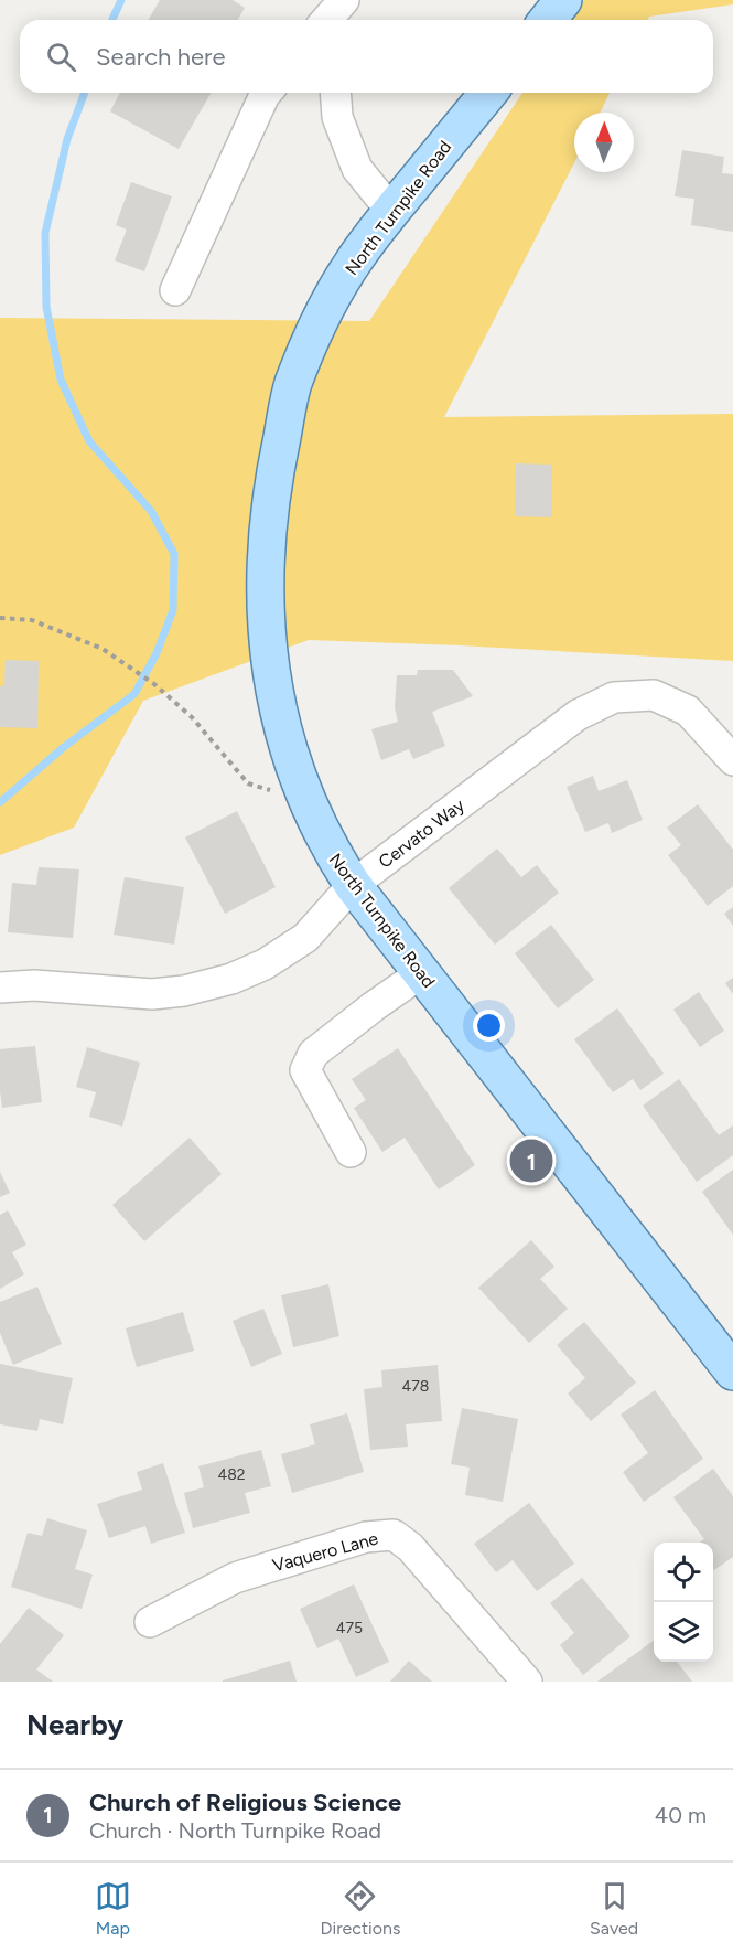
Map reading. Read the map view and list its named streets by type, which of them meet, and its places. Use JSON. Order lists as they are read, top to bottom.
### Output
{
  "streets": {
    "main road": ["North Turnpike Road"],
    "street": ["Cervato Way", "Vaquero Lane"]
  },
  "crossings": [
    ["North Turnpike Road", "Cervato Way"]
  ],
  "house_numbers": ["478", "482", "475"],
  "north": "top",
  "page": {
    "search": "Search here",
    "pins": "1",
    "heading": "Nearby",
    "list": [
      {
        "mark": "1",
        "name": "Church of Religious Science",
        "note": "Church · North Turnpike Road",
        "value": "40 m"
      }
    ],
    "nav": ["Map", "Directions", "Saved"]
  }
}
